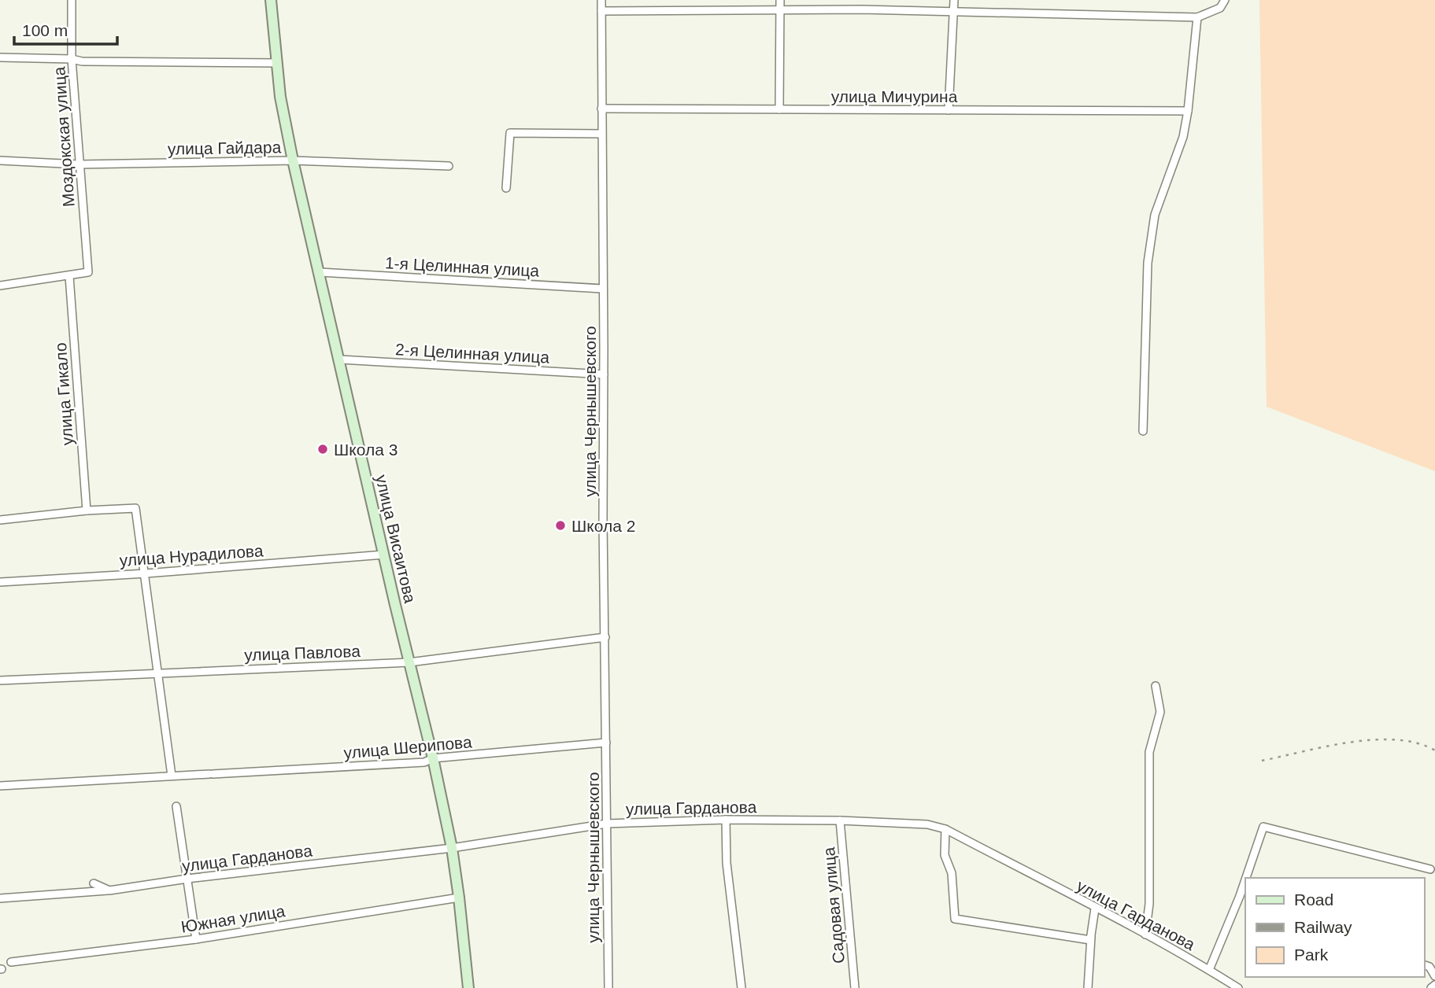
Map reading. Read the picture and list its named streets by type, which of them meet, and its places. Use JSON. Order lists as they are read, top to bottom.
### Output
{
  "streets": {
    "street": [
      "улица Мичурина",
      "Моздокская улица",
      "улица Гайдара",
      "1-я Целинная улица",
      "2-я Целинная улица",
      "улица Гикало",
      "улица Чернышевского",
      "улица Висаитова",
      "улица Нурадилова",
      "улица Павлова",
      "улица Шерипова",
      "улица Гарданова",
      "Садовая улица",
      "Южная улица"
    ]
  },
  "crossings": [
    ["улица Мичурина", "улица Чернышевского"],
    ["Моздокская улица", "улица Гайдара"],
    ["Моздокская улица", "улица Гикало"],
    ["улица Гайдара", "улица Висаитова"],
    ["1-я Целинная улица", "улица Чернышевского"],
    ["1-я Целинная улица", "улица Висаитова"],
    ["2-я Целинная улица", "улица Чернышевского"],
    ["2-я Целинная улица", "улица Висаитова"],
    ["улица Чернышевского", "улица Павлова"],
    ["улица Чернышевского", "улица Шерипова"],
    ["улица Чернышевского", "улица Гарданова"],
    ["улица Висаитова", "улица Нурадилова"],
    ["улица Висаитова", "улица Павлова"],
    ["улица Висаитова", "улица Шерипова"],
    ["улица Висаитова", "улица Гарданова"],
    ["улица Висаитова", "Южная улица"],
    ["улица Гарданова", "Садовая улица"]
  ],
  "places": ["Школа 3", "Школа 2"],
  "legend": ["Road", "Railway", "Park"],
  "scale_bar": "100 m"
}
